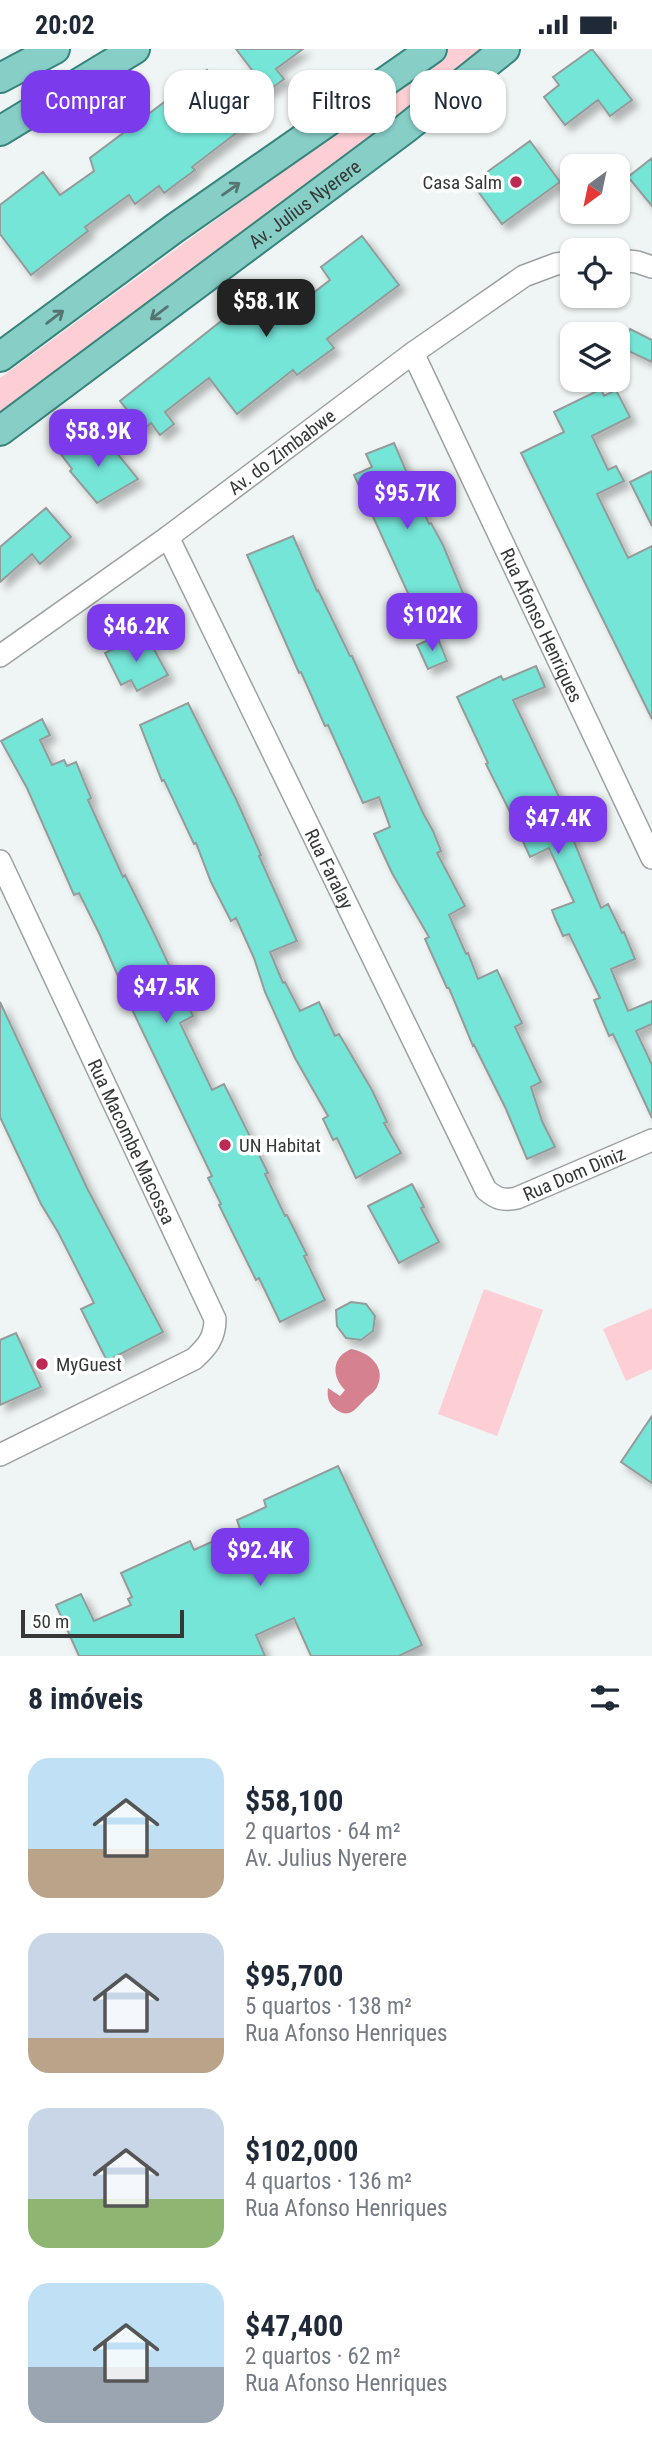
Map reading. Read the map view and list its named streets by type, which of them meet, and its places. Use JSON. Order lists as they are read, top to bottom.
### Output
{
  "streets": {
    "main road": ["Av. Julius Nyerere"],
    "street": [
      "Av. do Zimbabwe",
      "Rua Afonso Henriques",
      "Rua Faralay",
      "Rua Macombe Macossa",
      "Rua Dom Diniz"
    ]
  },
  "crossings": [
    ["Av. do Zimbabwe", "Rua Afonso Henriques"],
    ["Av. do Zimbabwe", "Rua Faralay"],
    ["Rua Faralay", "Rua Dom Diniz"]
  ],
  "places": ["Casa Salm", "UN Habitat", "MyGuest"],
  "scale_bar": "50 m",
  "north": "bottom left",
  "page": {
    "status": "20:02",
    "chip": [
      "Comprar",
      "Alugar",
      "Filtros",
      "Novo"
    ],
    "price": [
      "$58.1K",
      "$58.9K",
      "$95.7K",
      "$102K",
      "$46.2K",
      "$47.4K",
      "$47.5K",
      "$92.4K"
    ],
    "scale": "50 m",
    "heading": "8 imóveis",
    "list": [
      {
        "name": "$58,100",
        "note": "2 quartos · 64 m² · Av. Julius Nyerere"
      },
      {
        "name": "$95,700",
        "note": "5 quartos · 138 m² · Rua Afonso Henriques"
      },
      {
        "name": "$102,000",
        "note": "4 quartos · 136 m² · Rua Afonso Henriques"
      },
      {
        "name": "$47,400",
        "note": "2 quartos · 62 m² · Rua Afonso Henriques"
      }
    ]
  }
}
